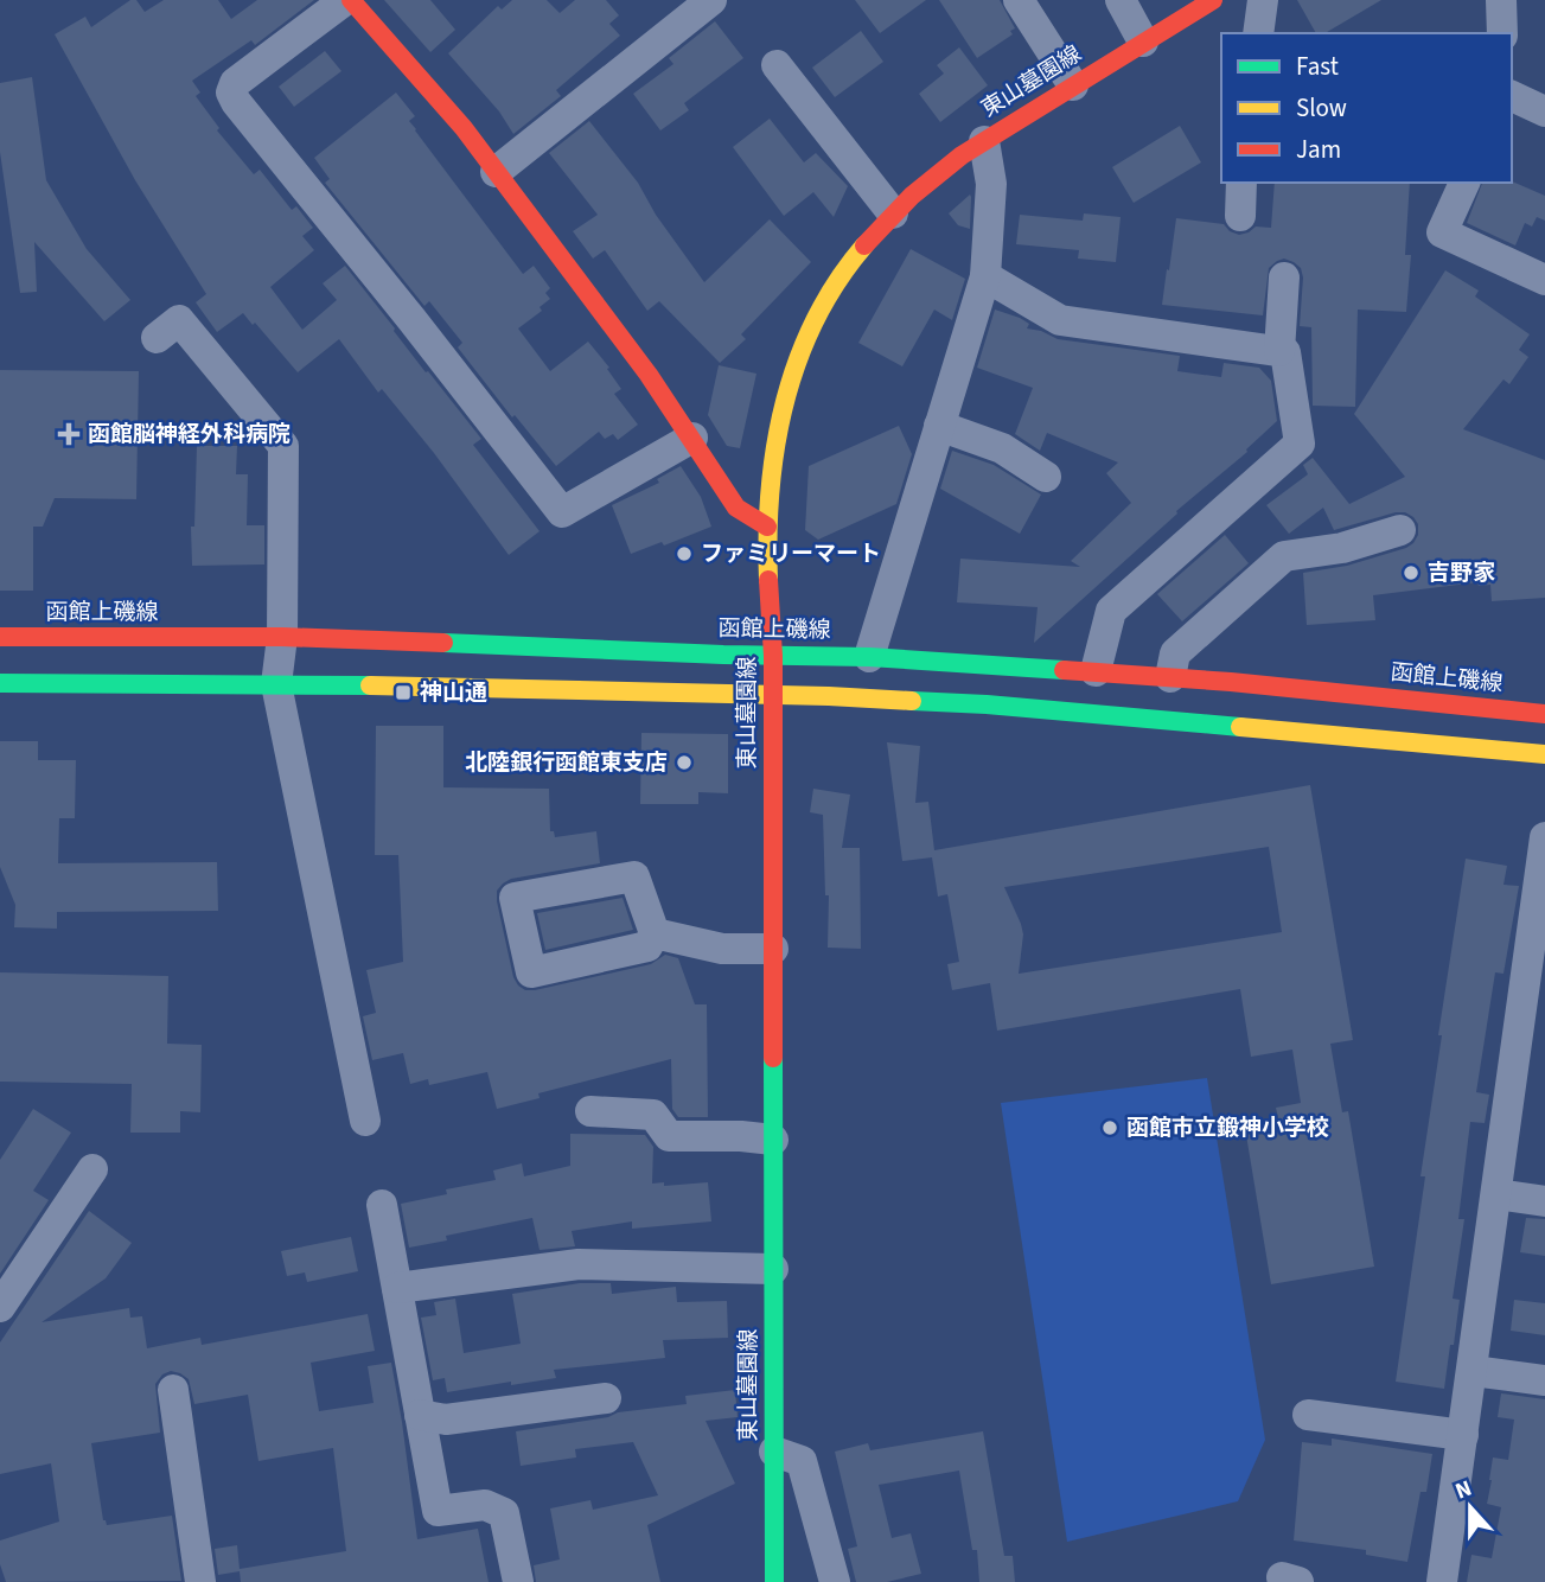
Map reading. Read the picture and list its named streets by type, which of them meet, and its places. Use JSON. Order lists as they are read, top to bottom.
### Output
{
  "streets": {
    "main road": ["東山墓園線", "函館上磯線"]
  },
  "crossings": [
    ["東山墓園線", "函館上磯線"]
  ],
  "places": {
    "health": ["函館脳神経外科病院"],
    "other": [
      "ファミリーマート",
      "吉野家",
      "北陸銀行函館東支店",
      "函館市立鍛神小学校"
    ],
    "transit": ["神山通"]
  },
  "legend": ["Fast", "Slow", "Jam"],
  "north": "top"
}
